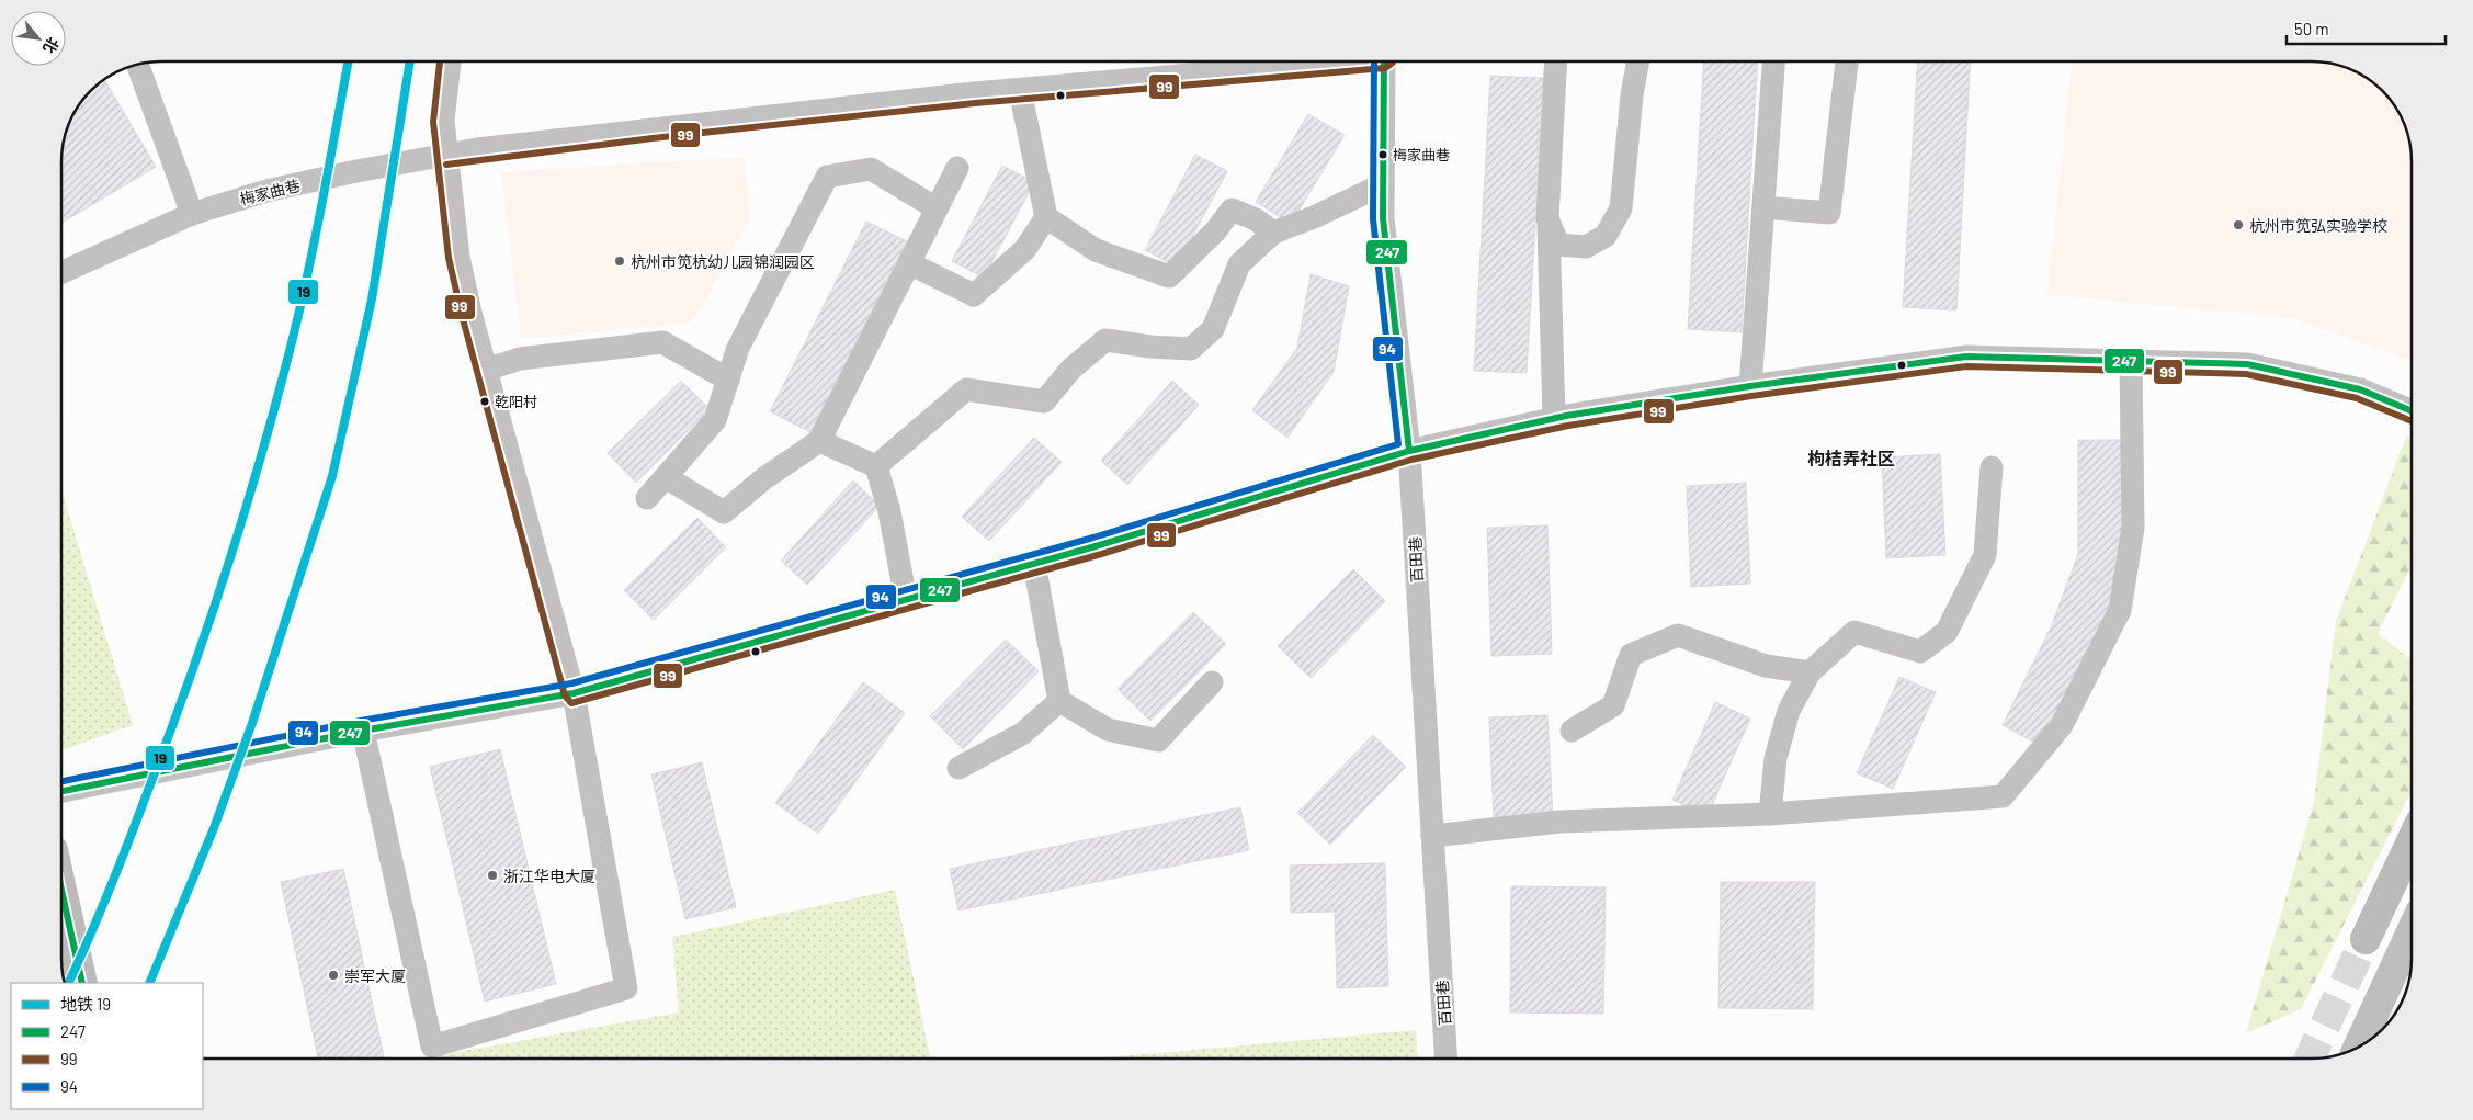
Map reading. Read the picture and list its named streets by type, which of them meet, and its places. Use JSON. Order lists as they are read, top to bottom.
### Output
{
  "streets": {
    "street": ["梅家曲巷", "百田巷"]
  },
  "districts": ["枸桔弄社区"],
  "places": [
    "梅家曲巷",
    "杭州市笕弘实验学校",
    "杭州市笕杭幼儿园锦润园区",
    "乾阳村",
    "浙江华电大厦",
    "崇军大厦"
  ],
  "lines": [
    "metro line 19",
    "transit line 247",
    "transit line 99",
    "transit line 94"
  ],
  "legend": [
    "地铁 19",
    "247",
    "99",
    "94"
  ],
  "scale_bar": "50 m",
  "north": "bottom right"
}
